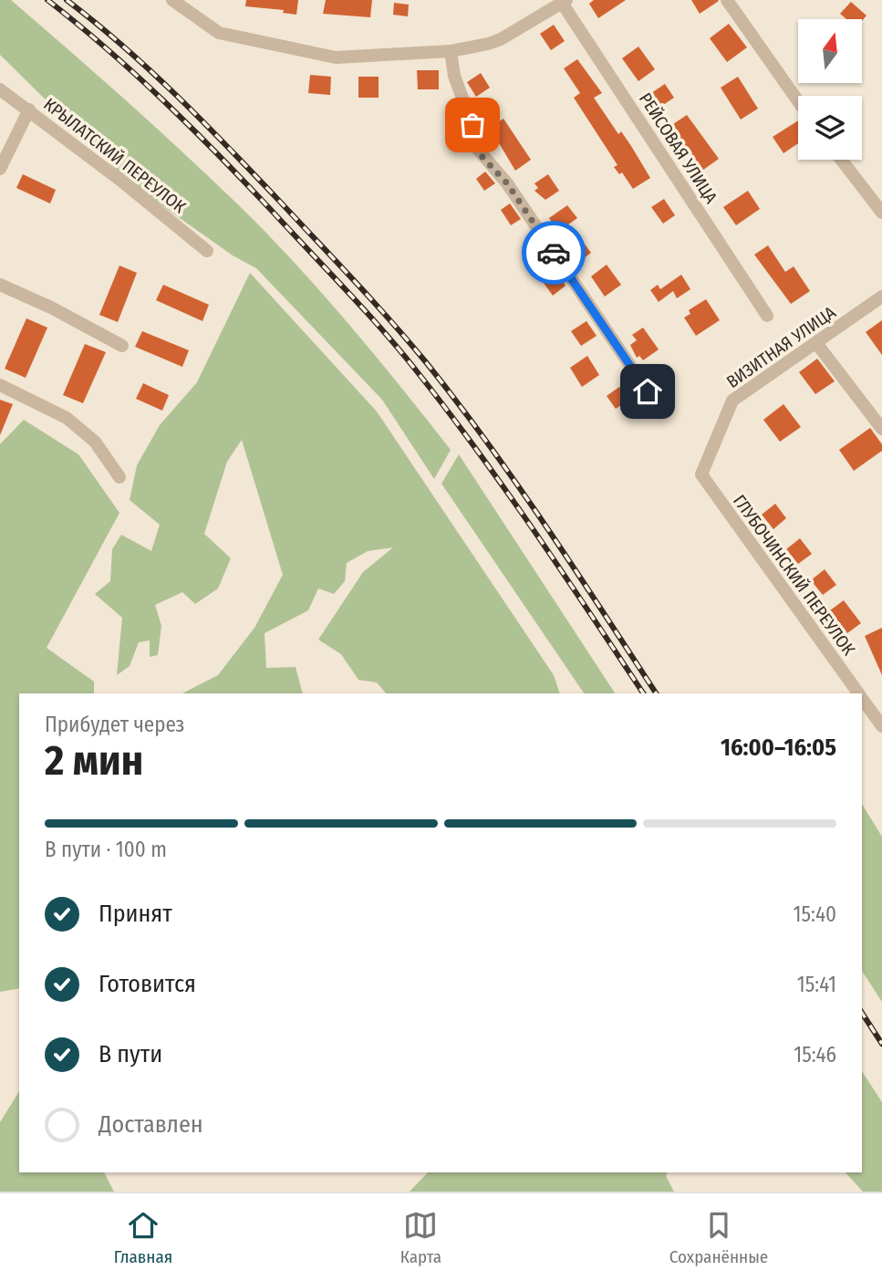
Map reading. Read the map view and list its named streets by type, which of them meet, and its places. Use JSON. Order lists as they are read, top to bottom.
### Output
{
  "streets": {
    "street": [
      "РЕЙСОВАЯ УЛИЦА",
      "КРЫЛАТСКИЙ ПЕРЕУЛОК",
      "ВИЗИТНАЯ УЛИЦА",
      "ГЛУБОЧИНСКИЙ ПЕРЕУЛОК"
    ]
  },
  "crossings": [
    ["ВИЗИТНАЯ УЛИЦА", "ГЛУБОЧИНСКИЙ ПЕРЕУЛОК"]
  ],
  "north": "top",
  "page": {
    "heading": ["2 мин", "Прибудет через", "16:00–16:05"],
    "bar": "В пути · 100 m",
    "list": [
      ["Принят", "15:40"],
      ["Готовится", "15:41"],
      ["В пути", "15:46"],
      "Доставлен"
    ],
    "tabs": ["Главная", "Карта", "Сохранённые"]
  }
}
